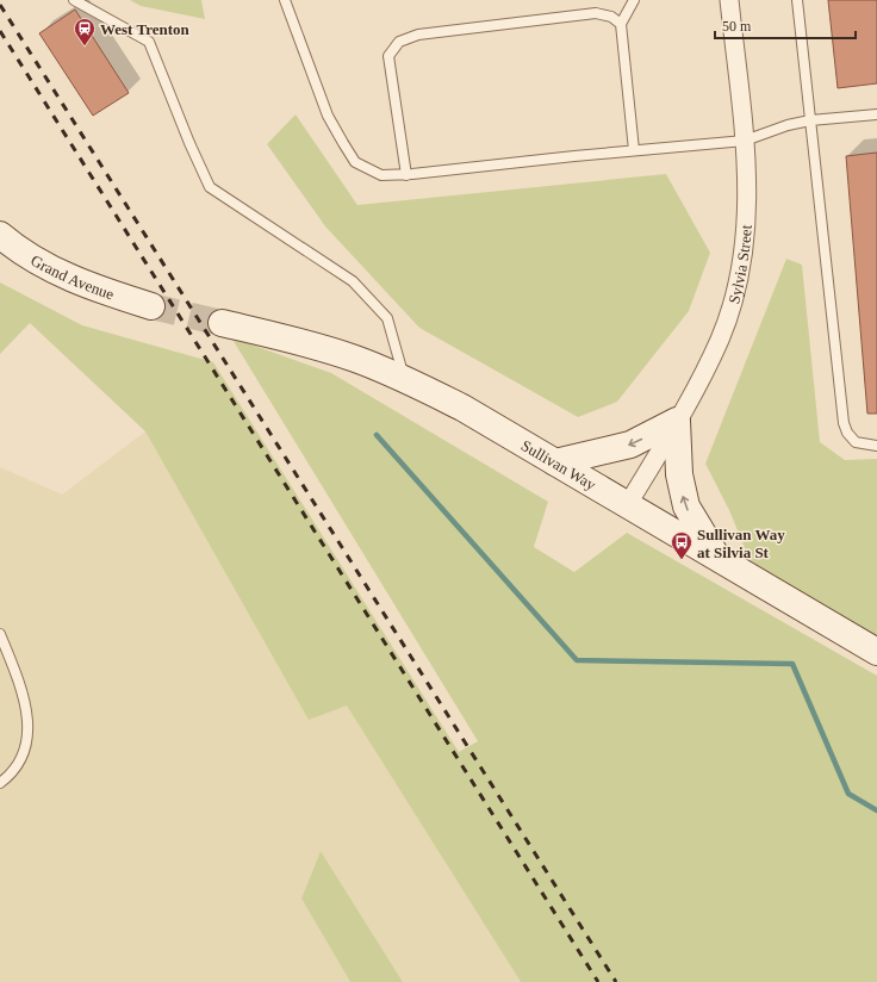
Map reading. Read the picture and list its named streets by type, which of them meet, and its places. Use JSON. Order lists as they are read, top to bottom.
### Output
{
  "streets": {
    "main road": ["Grand Avenue", "Sullivan Way"],
    "street": ["Sylvia Street"]
  },
  "crossings": [
    ["Sylvia Street", "Sullivan Way"]
  ],
  "places": {
    "station": ["West Trenton"],
    "bus stop": ["Sullivan Way at Silvia St"]
  },
  "scale_bar": "50 m"
}
